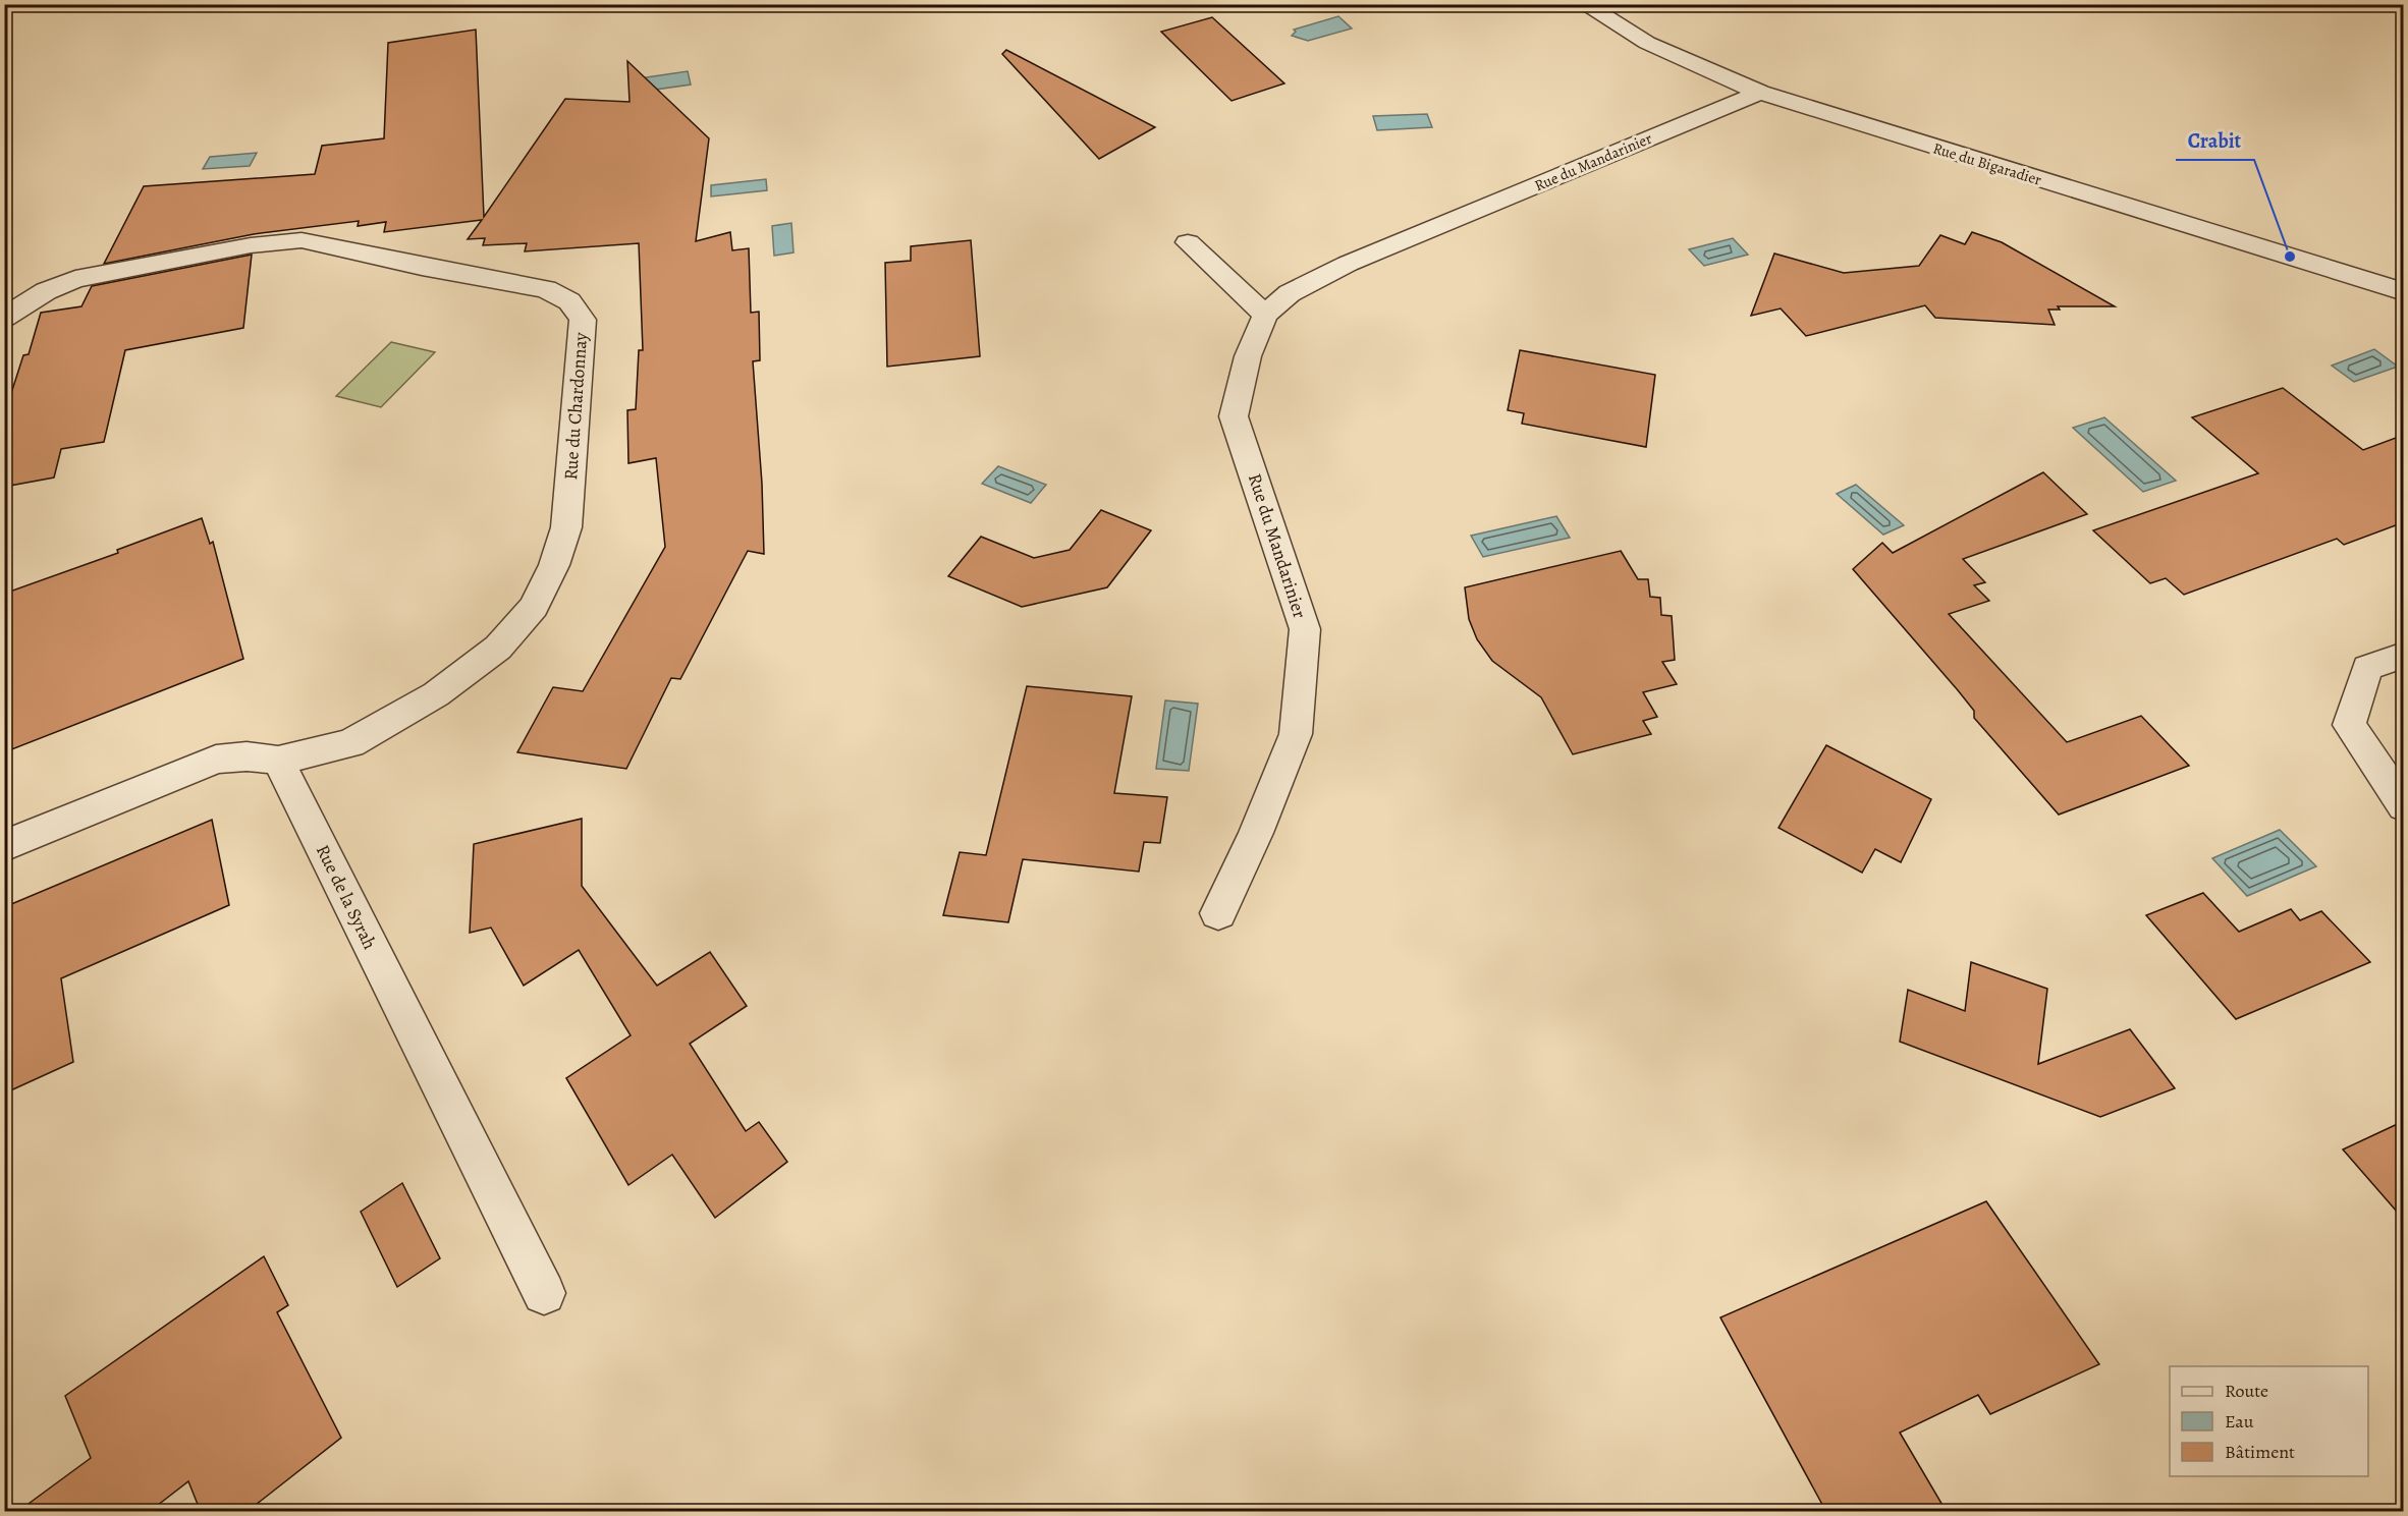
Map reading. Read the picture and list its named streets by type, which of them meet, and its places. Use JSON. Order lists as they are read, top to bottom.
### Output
{
  "streets": {
    "street": [
      "Rue du Mandarinier",
      "Rue du Bigaradier",
      "Rue du Chardonnay",
      "Rue de la Syrah"
    ]
  },
  "crossings": [
    ["Rue du Mandarinier", "Rue du Bigaradier"],
    ["Rue du Chardonnay", "Rue de la Syrah"]
  ],
  "places": ["Crabit"],
  "legend": ["Route", "Eau", "Bâtiment"]
}
